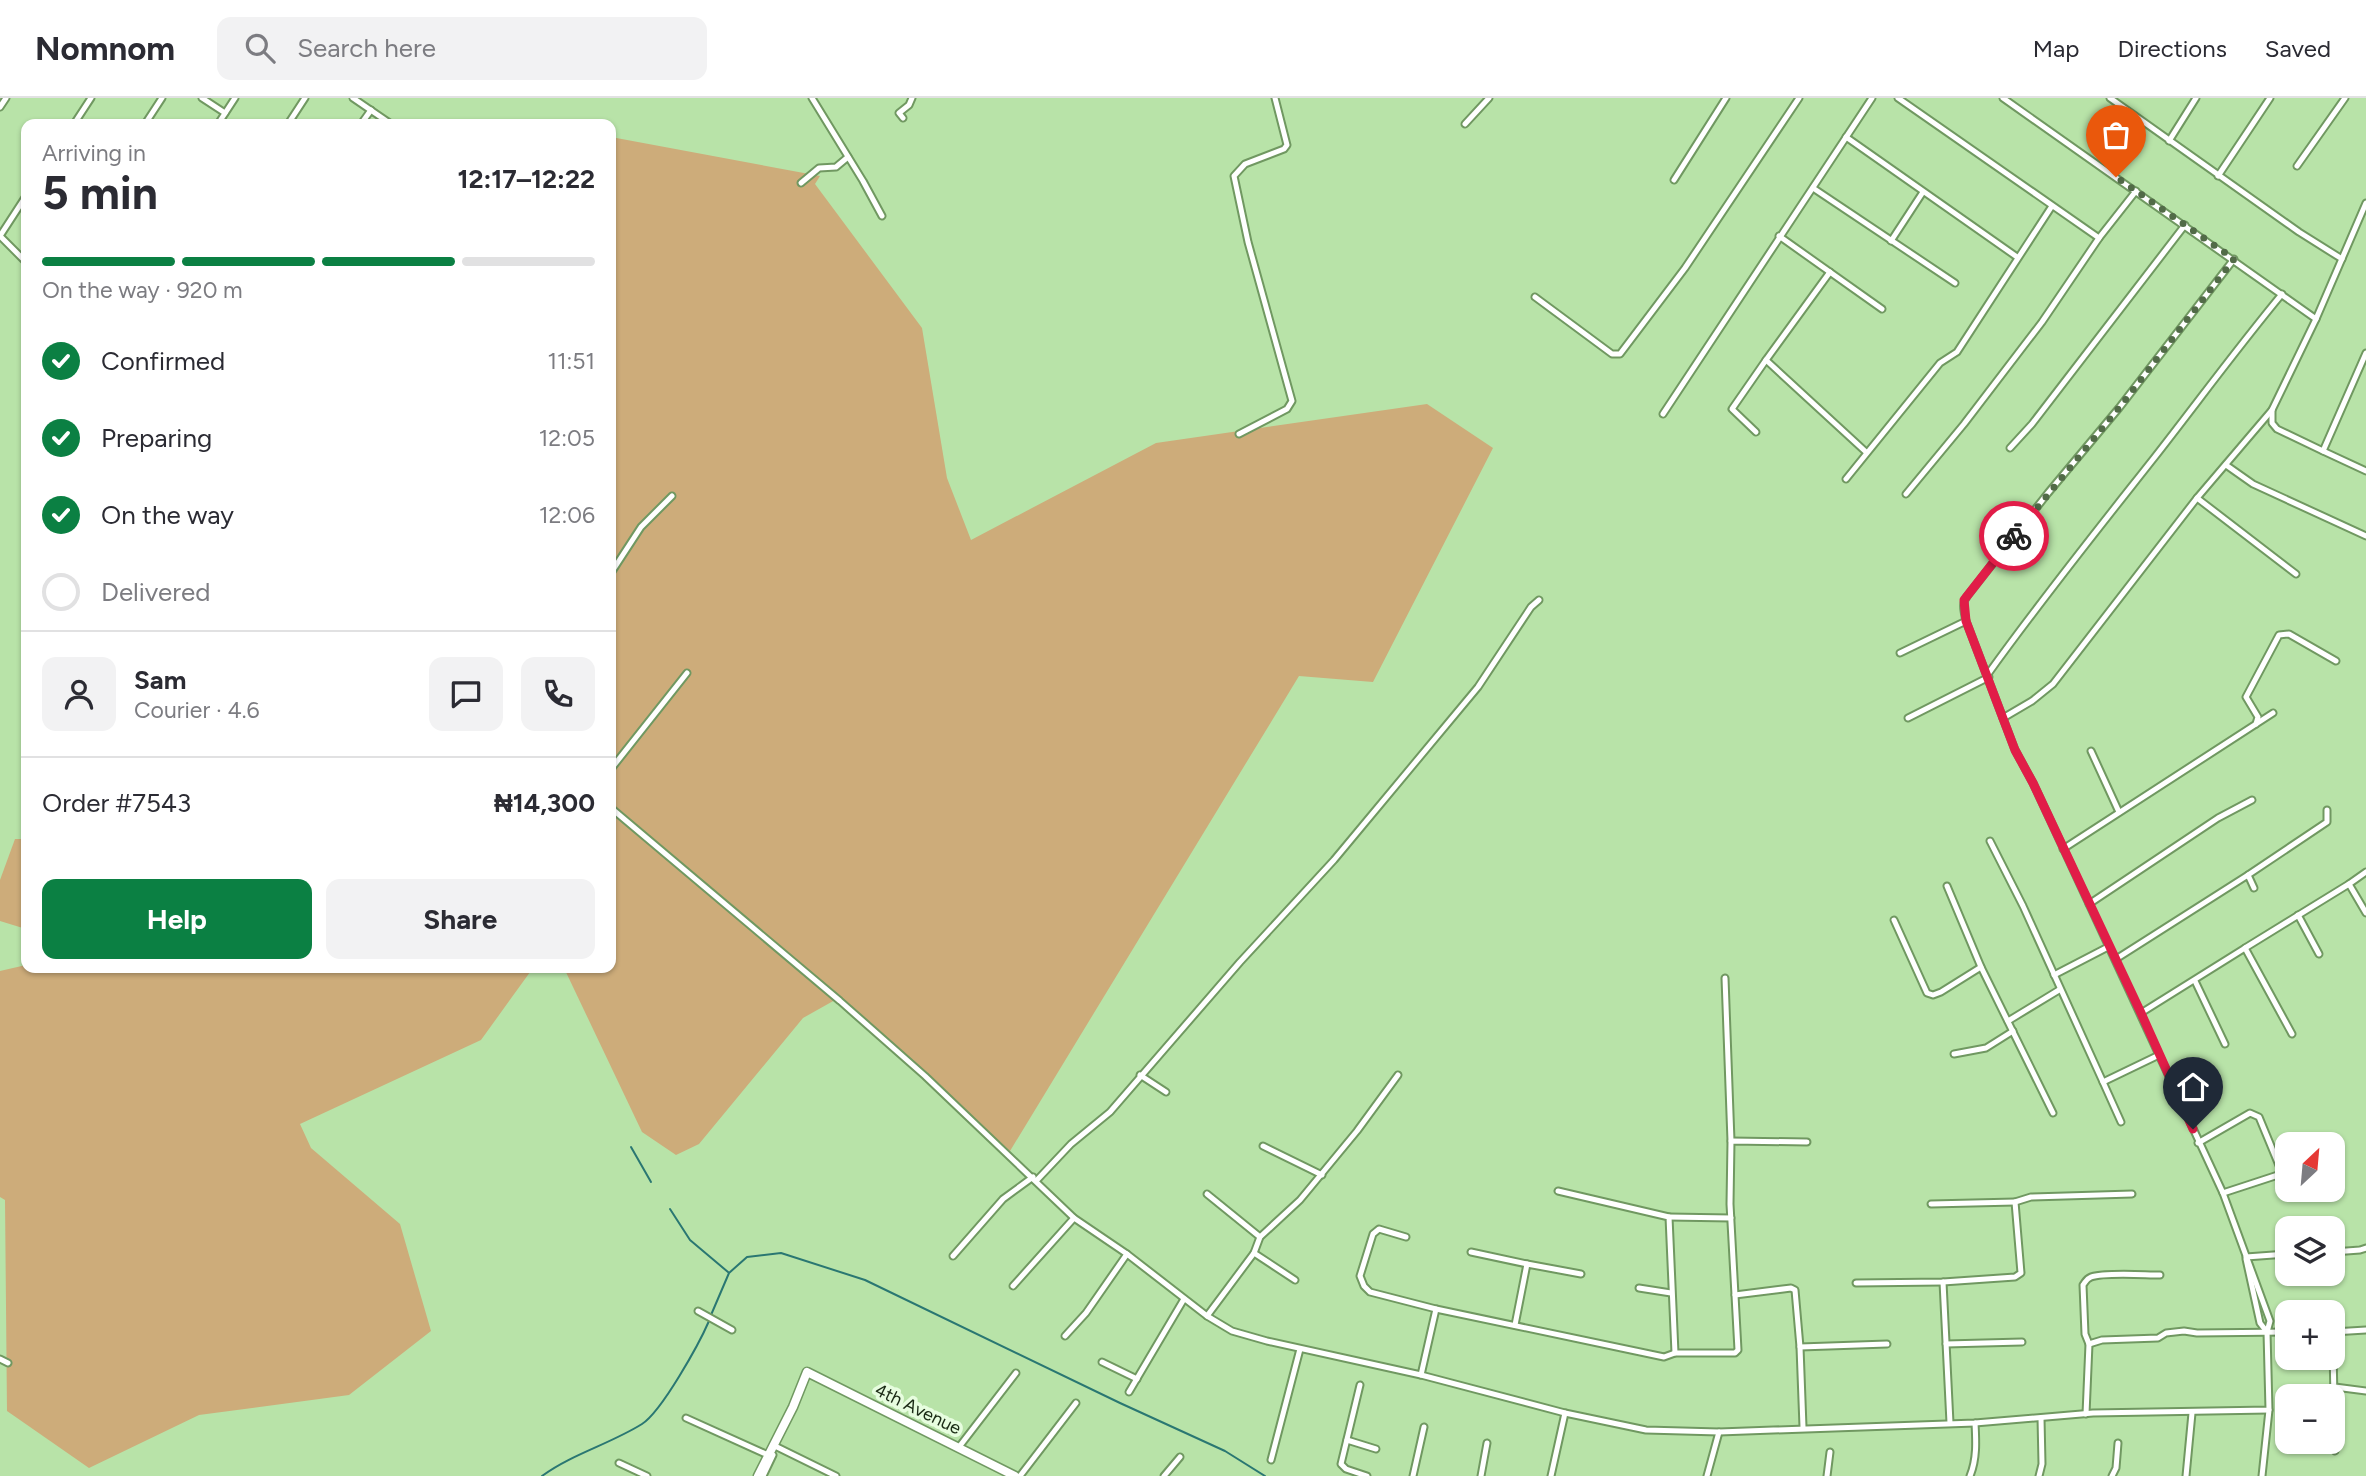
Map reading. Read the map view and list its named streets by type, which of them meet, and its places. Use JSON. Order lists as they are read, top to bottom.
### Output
{
  "streets": {
    "main road": ["4th Avenue"]
  },
  "north": "top right",
  "page": {
    "header": "Nomnom",
    "search": "Search here",
    "nav": ["Map", "Directions", "Saved"],
    "heading": ["5 min", "Arriving in", "12:17–12:22"],
    "panel": [
      "Sam",
      "Courier · 4.6",
      "Order #7543",
      "₦14,300"
    ],
    "bar": "On the way · 920 m",
    "list": [
      ["Confirmed", "11:51"],
      ["Preparing", "12:05"],
      ["On the way", "12:06"],
      "Delivered"
    ],
    "buttons": ["Help", "Share"],
    "map_buttons": ["+", "−"]
  }
}
